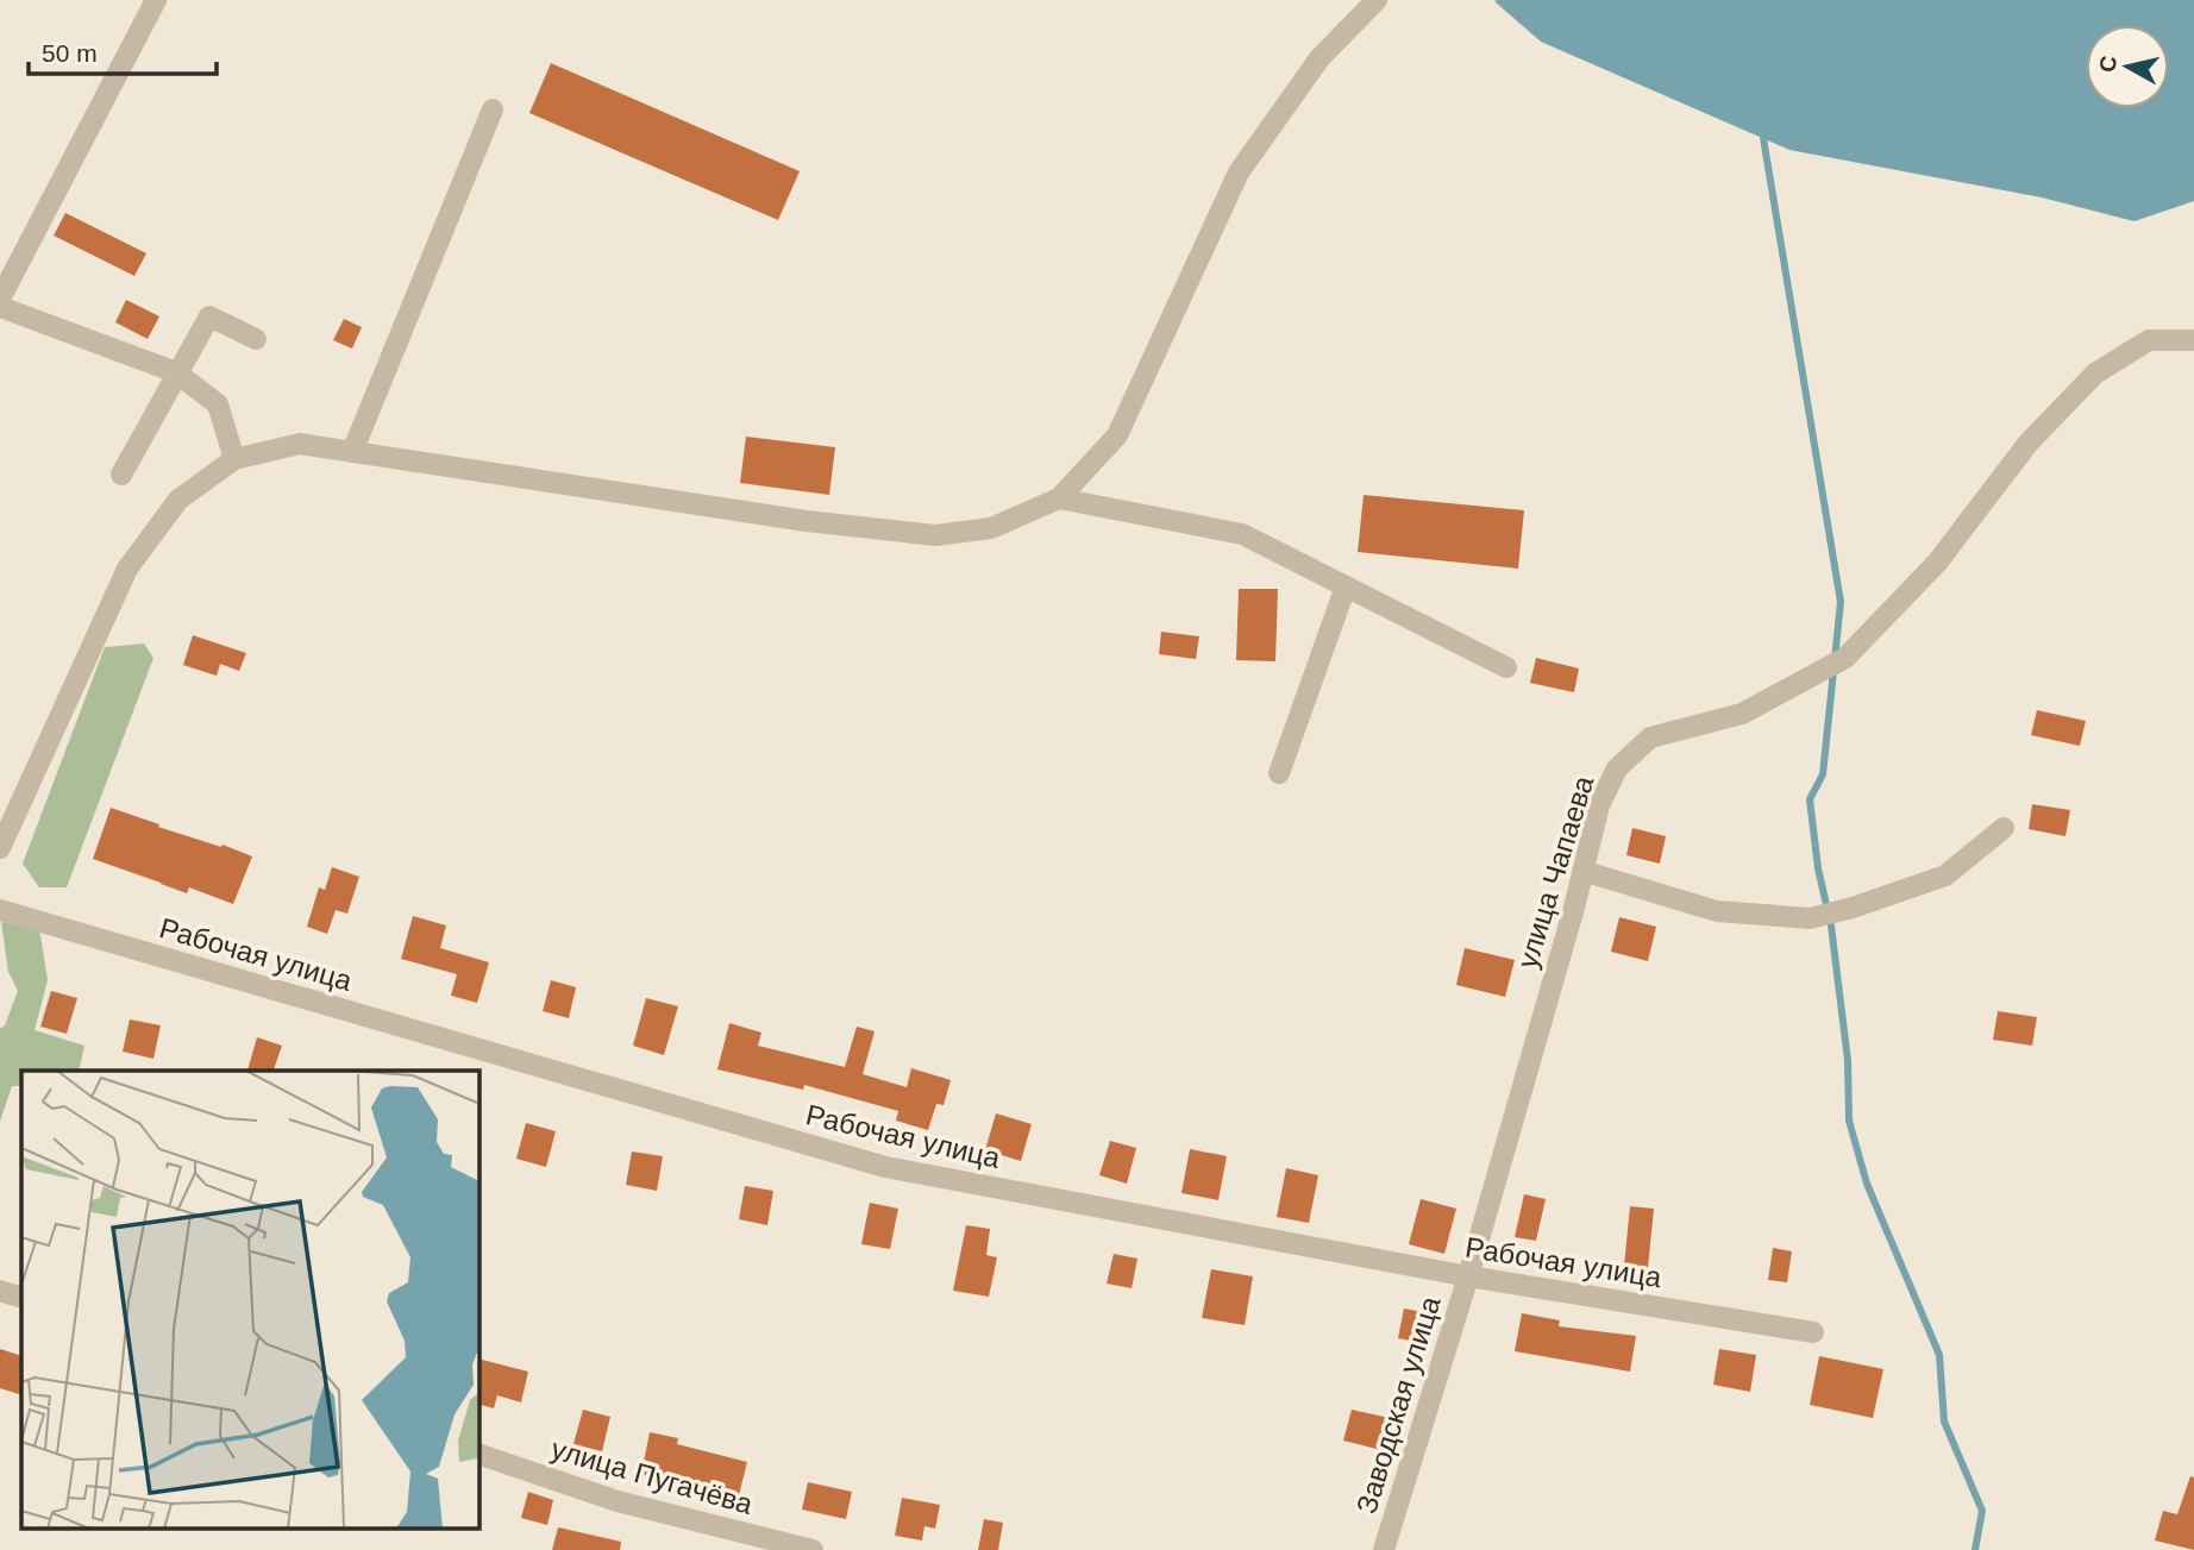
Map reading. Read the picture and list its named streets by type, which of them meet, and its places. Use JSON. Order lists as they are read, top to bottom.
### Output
{
  "streets": {
    "street": [
      "улица Чапаева",
      "Рабочая улица",
      "Заводская улица",
      "улица Пугачёва"
    ]
  },
  "crossings": [
    ["улица Чапаева", "Рабочая улица"],
    ["улица Чапаева", "Заводская улица"],
    ["Рабочая улица", "Заводская улица"]
  ],
  "scale_bar": "50 m",
  "north": "left"
}
